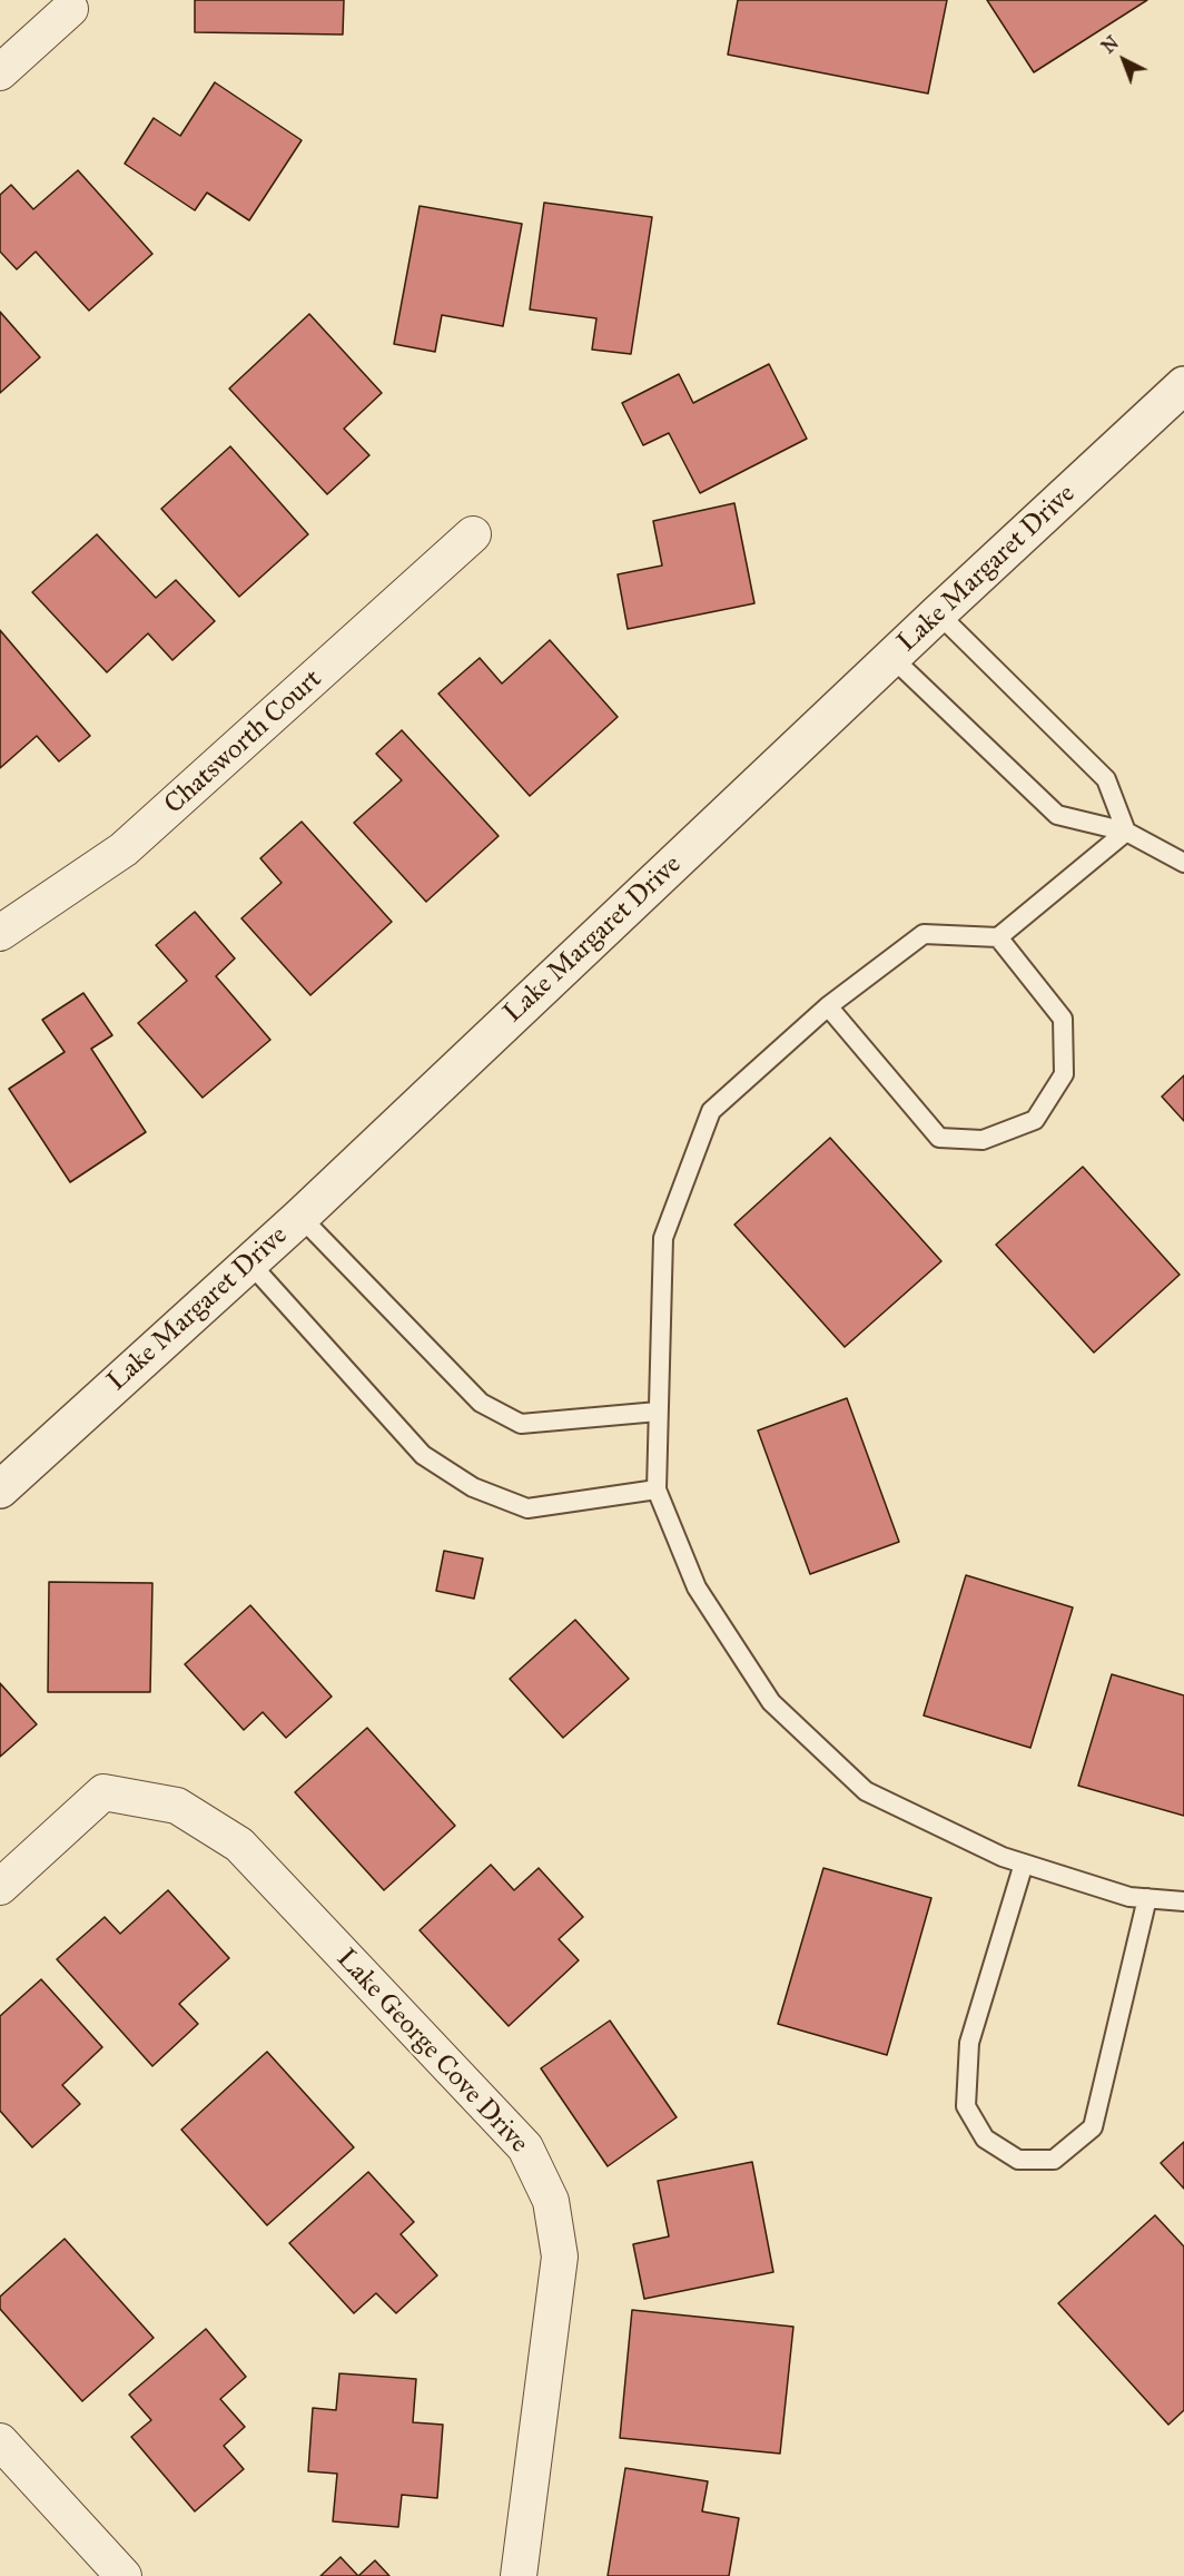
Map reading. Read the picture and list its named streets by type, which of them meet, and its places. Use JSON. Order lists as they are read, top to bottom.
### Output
{
  "streets": {
    "street": ["Lake Margaret Drive", "Chatsworth Court", "Lake George Cove Drive"]
  },
  "north": "top left"
}
